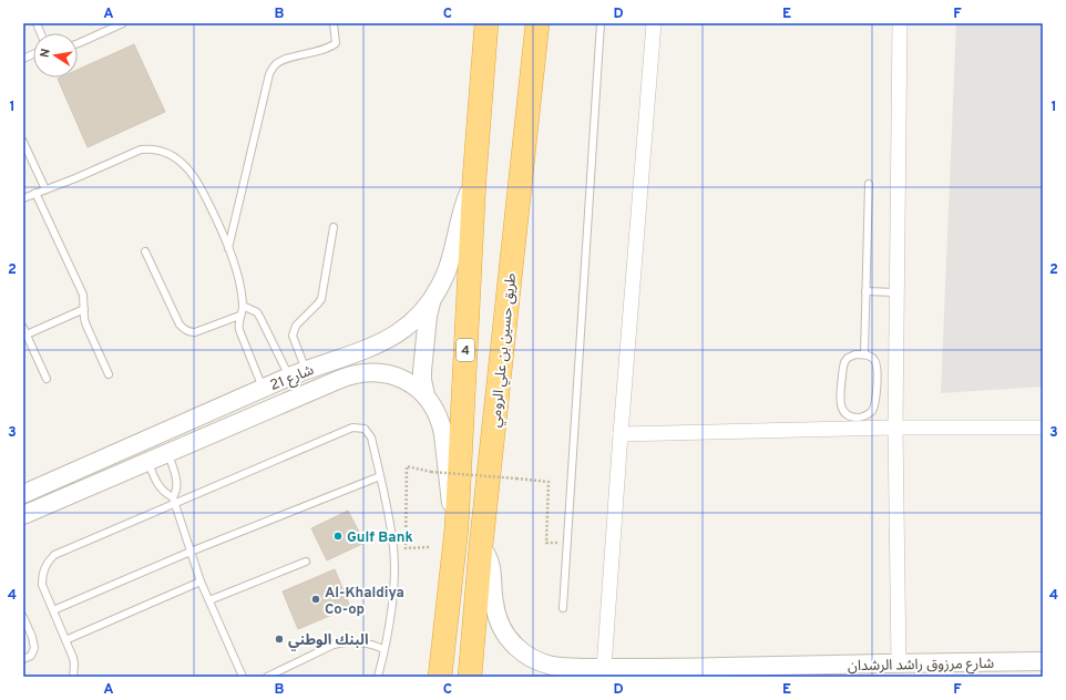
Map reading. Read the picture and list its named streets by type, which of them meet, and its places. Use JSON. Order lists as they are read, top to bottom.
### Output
{
  "streets": {
    "highway": ["4", "طريق حسين بن علي الرومي"],
    "street": ["شارع 21", "شارع مرزوق راشد الرشدان"]
  },
  "crossings": [
    ["4", "شارع 21"],
    ["طريق حسين بن علي الرومي", "شارع مرزوق راشد الرشدان"]
  ],
  "places": ["Gulf Bank", "Al-Khaldiya Co-op", "البنك الوطني"],
  "north": "left",
  "grid": {
    "columns": [
      "A",
      "B",
      "C",
      "D",
      "E",
      "F"
    ],
    "rows": [
      "1",
      "2",
      "3",
      "4"
    ]
  }
}
